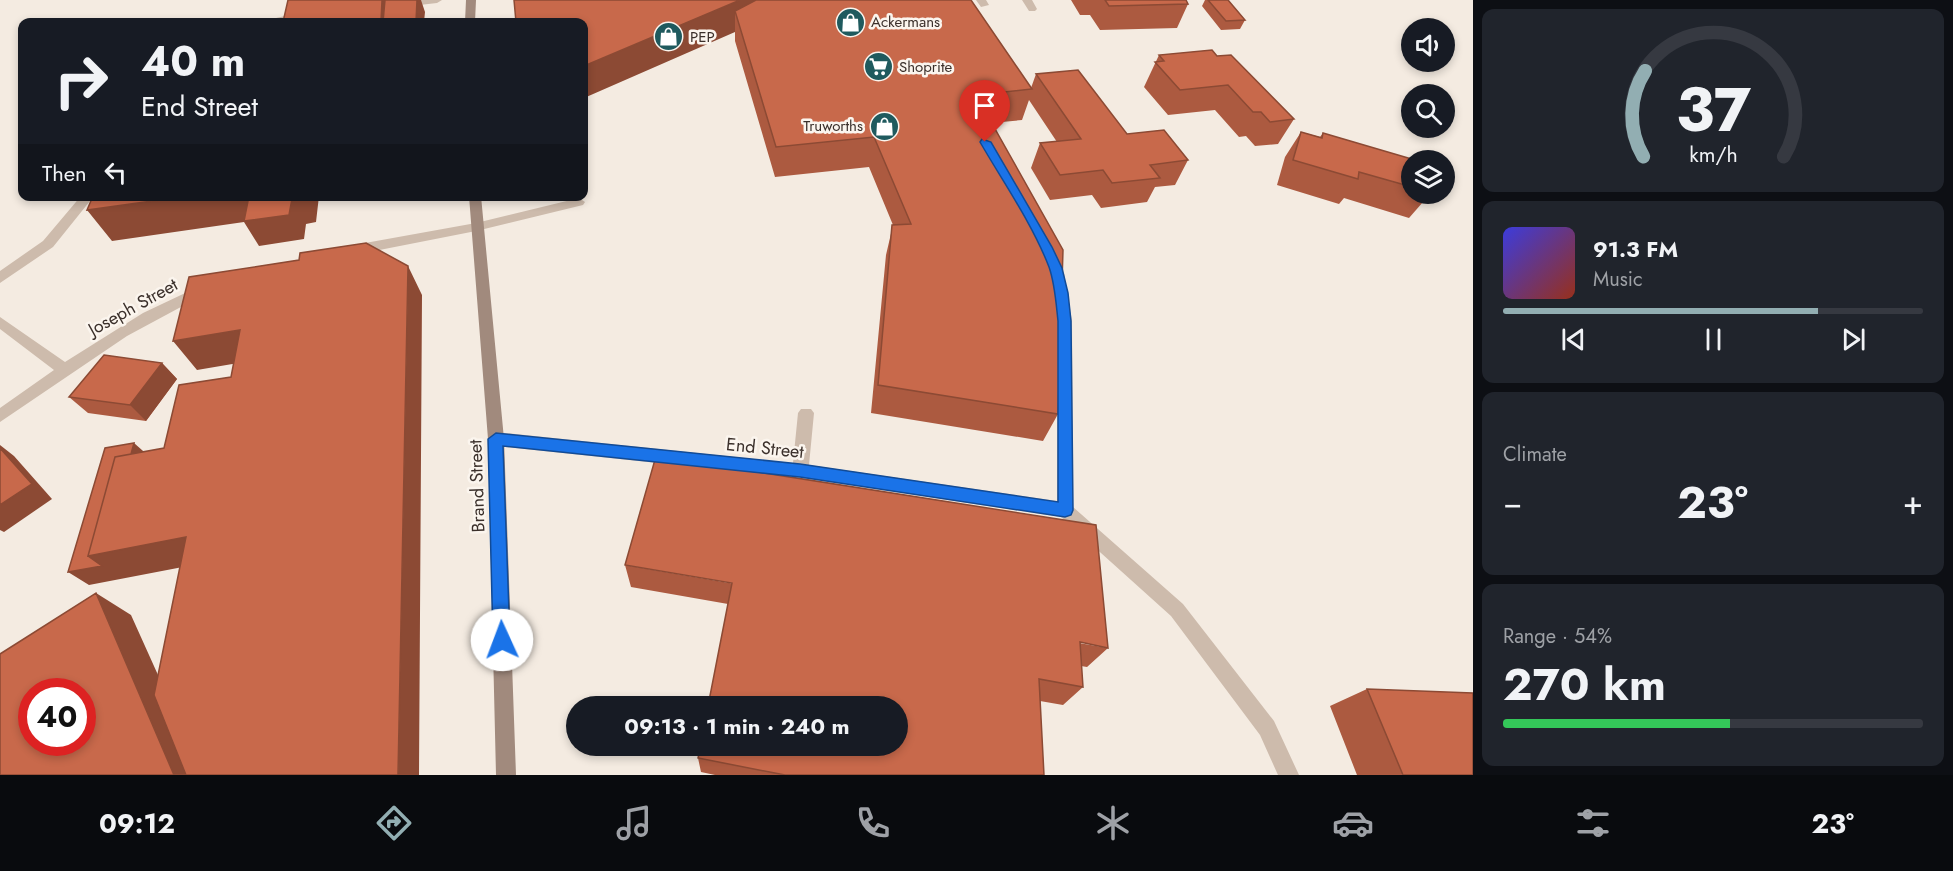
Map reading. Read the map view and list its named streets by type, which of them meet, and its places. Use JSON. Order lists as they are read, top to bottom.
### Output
{
  "streets": {
    "street": ["Brand Street"],
    "lane": ["Joseph Street", "End Street"]
  },
  "crossings": [
    ["End Street", "Brand Street"]
  ],
  "places": {
    "shop": ["Ackermans", "PEP", "Truworths"],
    "supermarket": ["Shoprite"]
  },
  "page": {
    "turn": ["40 m", "End Street"],
    "then": "Then",
    "song": ["91.3 FM", "Music"],
    "tile": [
      "Climate",
      ["Range · 54%", "270 km"]
    ],
    "heat": ["−", "23°", "+"],
    "limit": "40",
    "trip": "09:13 · 1 min · 240 m",
    "tabs": ["09:12", "23°"],
    "gauge": ["37", "km/h"]
  }
}
